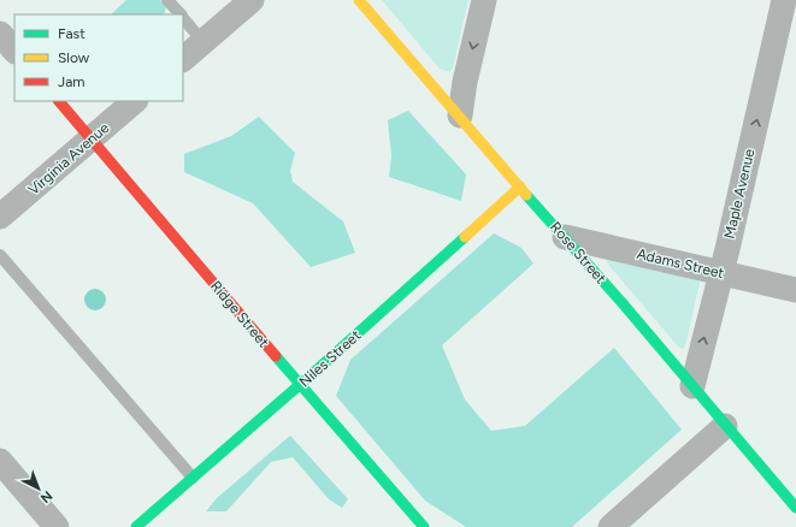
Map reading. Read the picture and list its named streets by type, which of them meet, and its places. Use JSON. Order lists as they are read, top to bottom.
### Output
{
  "streets": {
    "street": [
      "Virginia Avenue",
      "Maple Avenue",
      "Rose Street",
      "Adams Street",
      "Ridge Street",
      "Niles Street"
    ]
  },
  "crossings": [
    ["Virginia Avenue", "Ridge Street"],
    ["Maple Avenue", "Rose Street"],
    ["Maple Avenue", "Adams Street"],
    ["Rose Street", "Adams Street"],
    ["Rose Street", "Niles Street"],
    ["Ridge Street", "Niles Street"]
  ],
  "one_way": ["Maple Avenue"],
  "legend": ["Fast", "Slow", "Jam"],
  "north": "bottom right"
}
